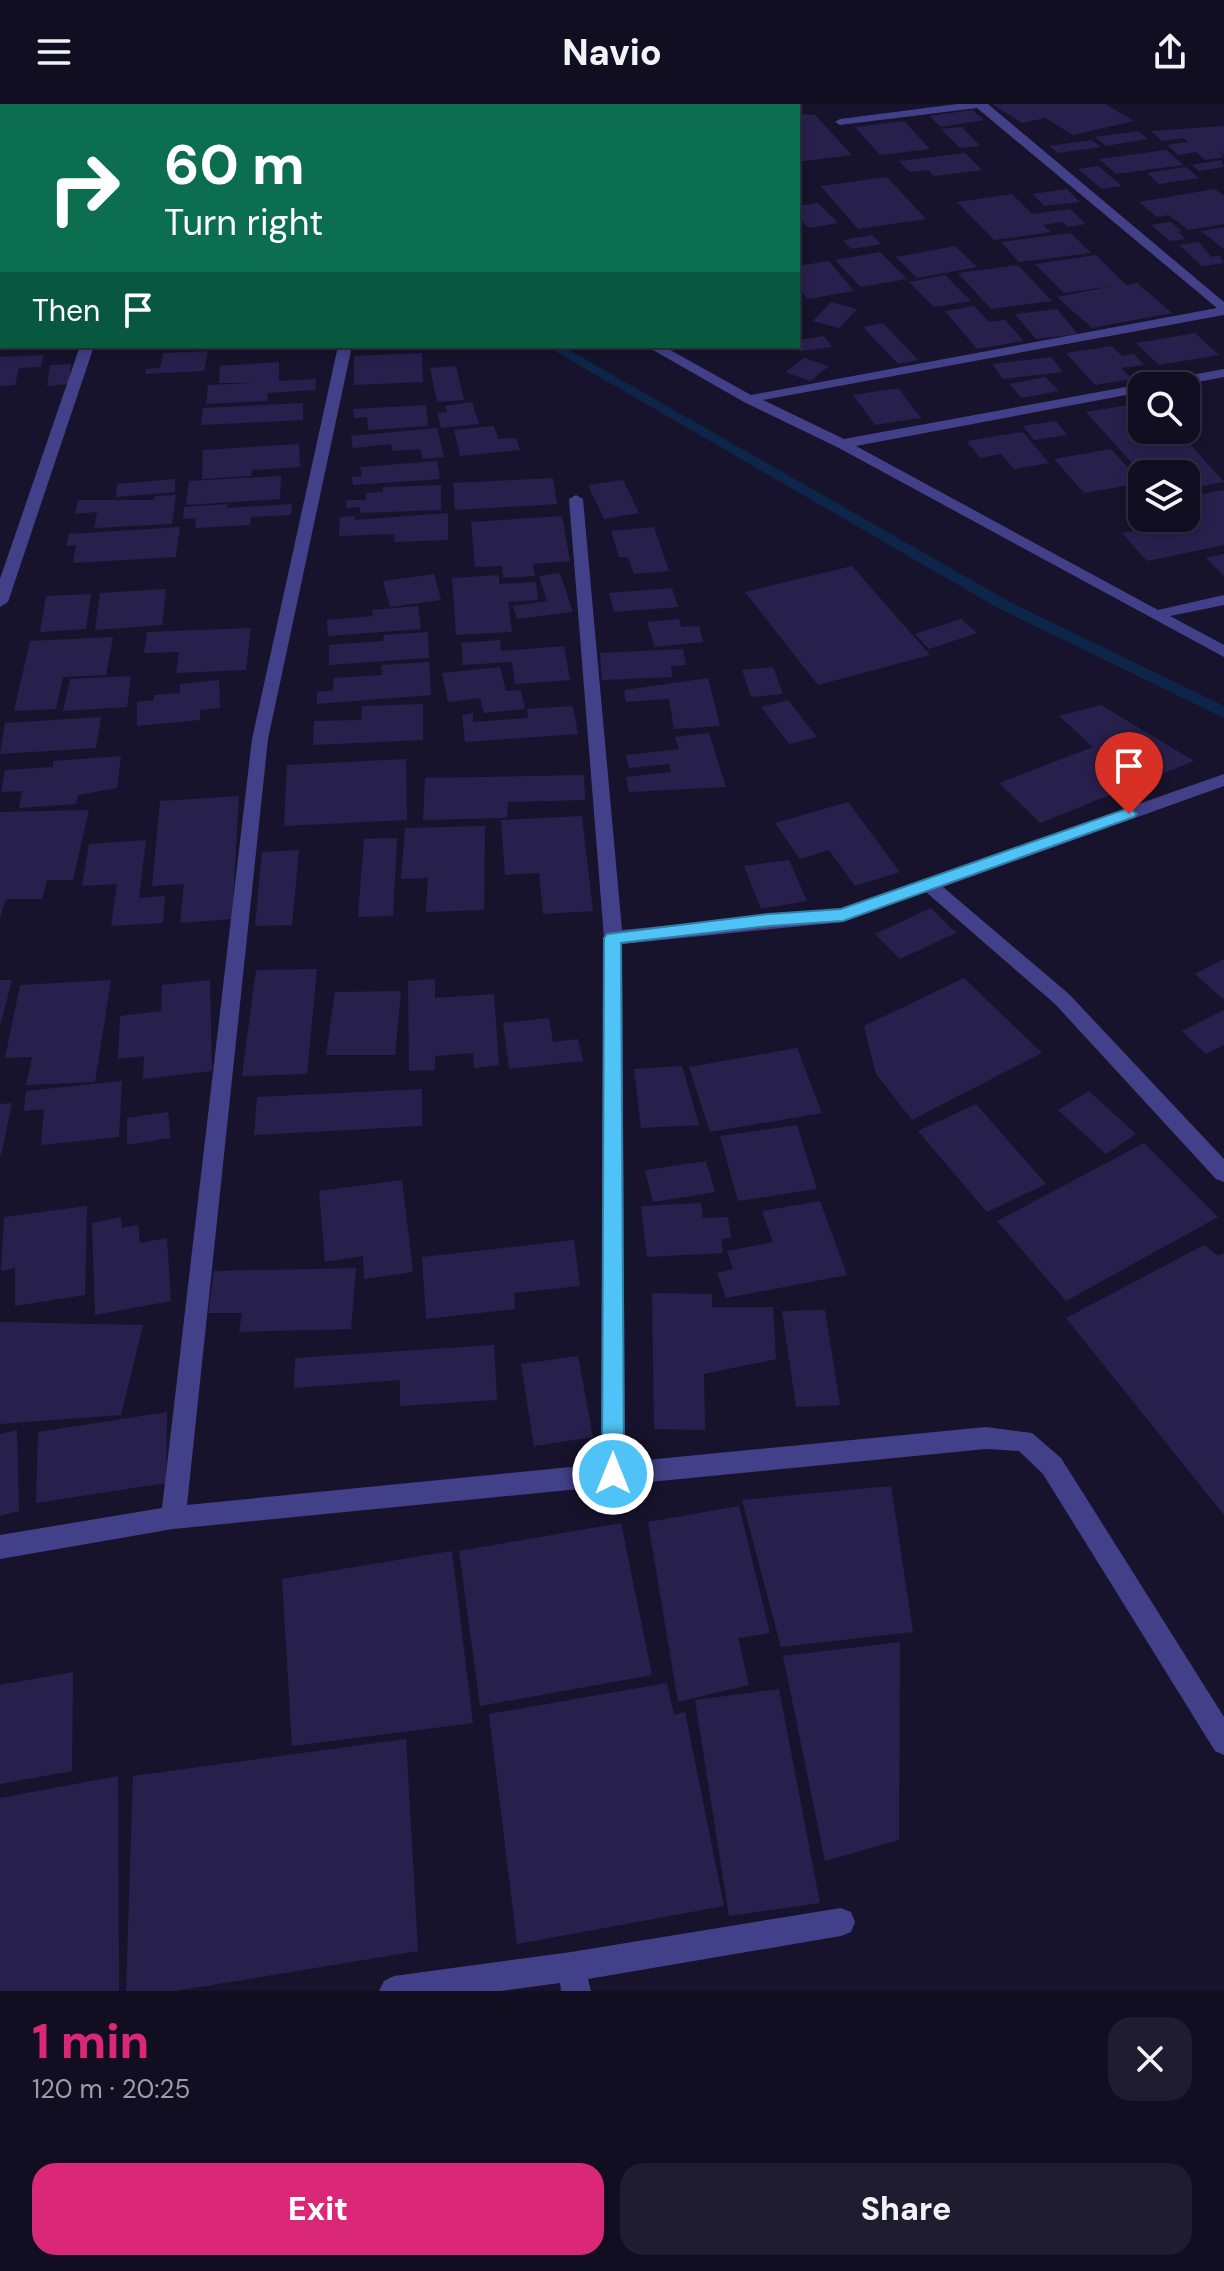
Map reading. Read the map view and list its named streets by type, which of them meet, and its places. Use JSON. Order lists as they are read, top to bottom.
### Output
{
  "page": {
    "header": "Navio",
    "turn": ["60 m", "Turn right"],
    "then": "Then",
    "heading": ["1 min", "120 m · 20:25"],
    "buttons": ["Exit", "Share"]
  }
}
